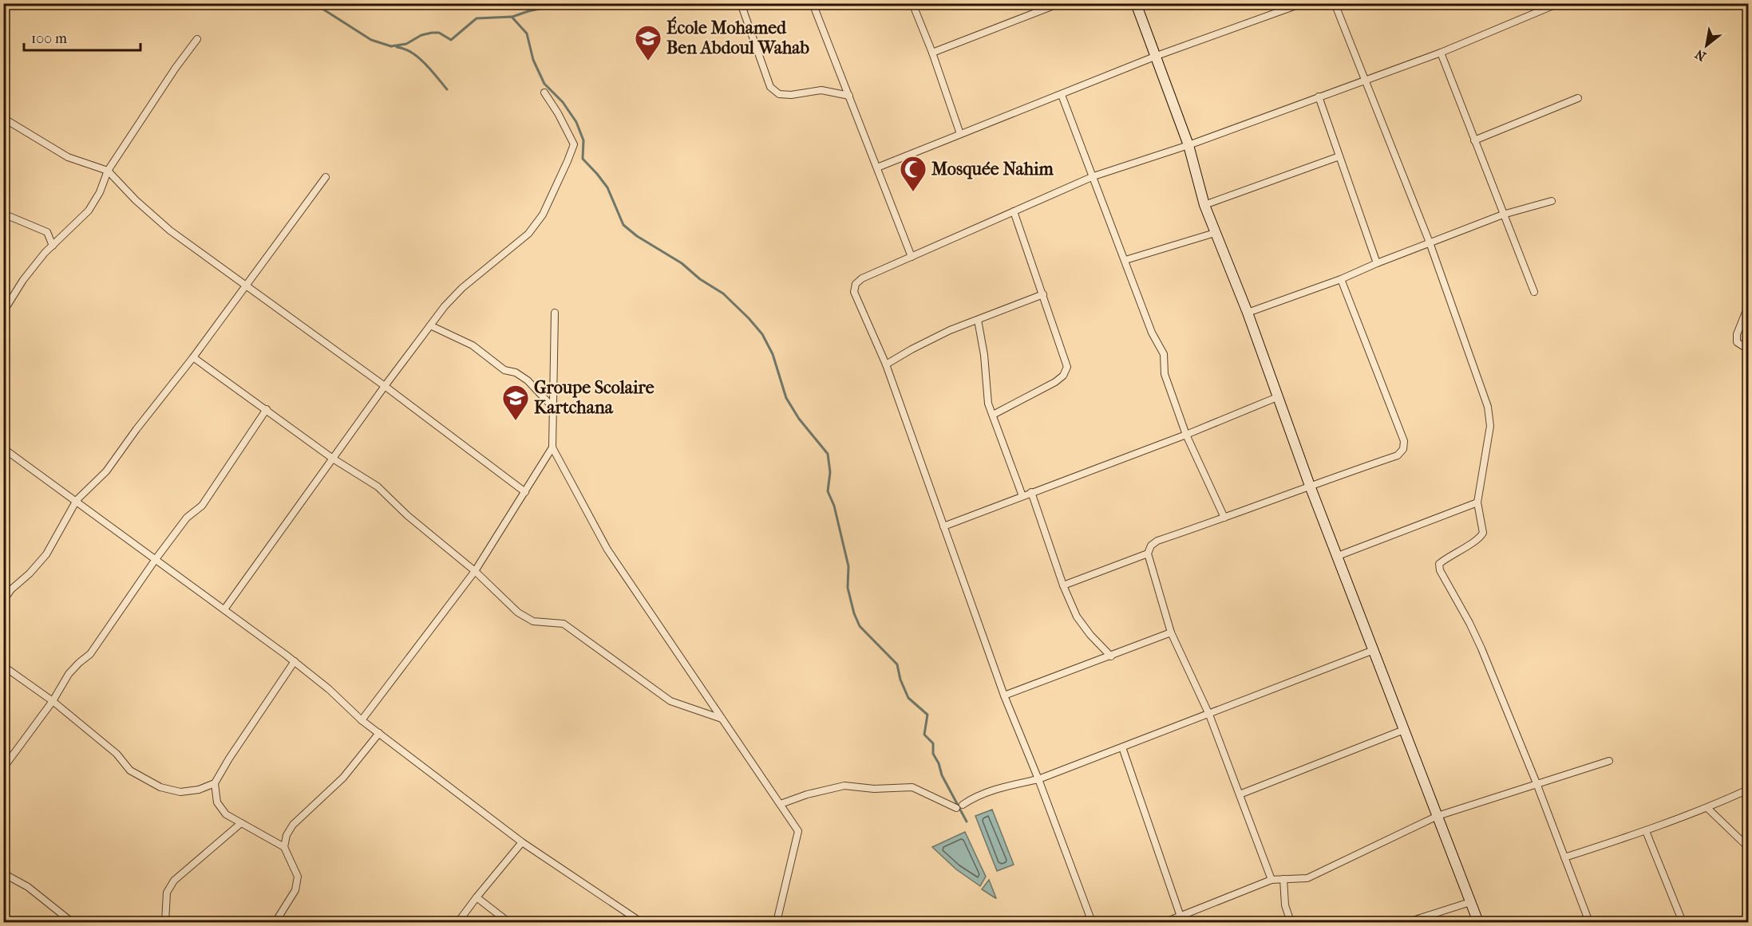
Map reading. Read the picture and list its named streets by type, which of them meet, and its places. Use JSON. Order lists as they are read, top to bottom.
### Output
{
  "places": {
    "school or university": ["École Mohamed Ben Abdoul Wahab", "Groupe Scolaire Kartchana"],
    "mosque": ["Mosquée Nahim"]
  },
  "scale_bar": "100 m",
  "north": "bottom left"
}
